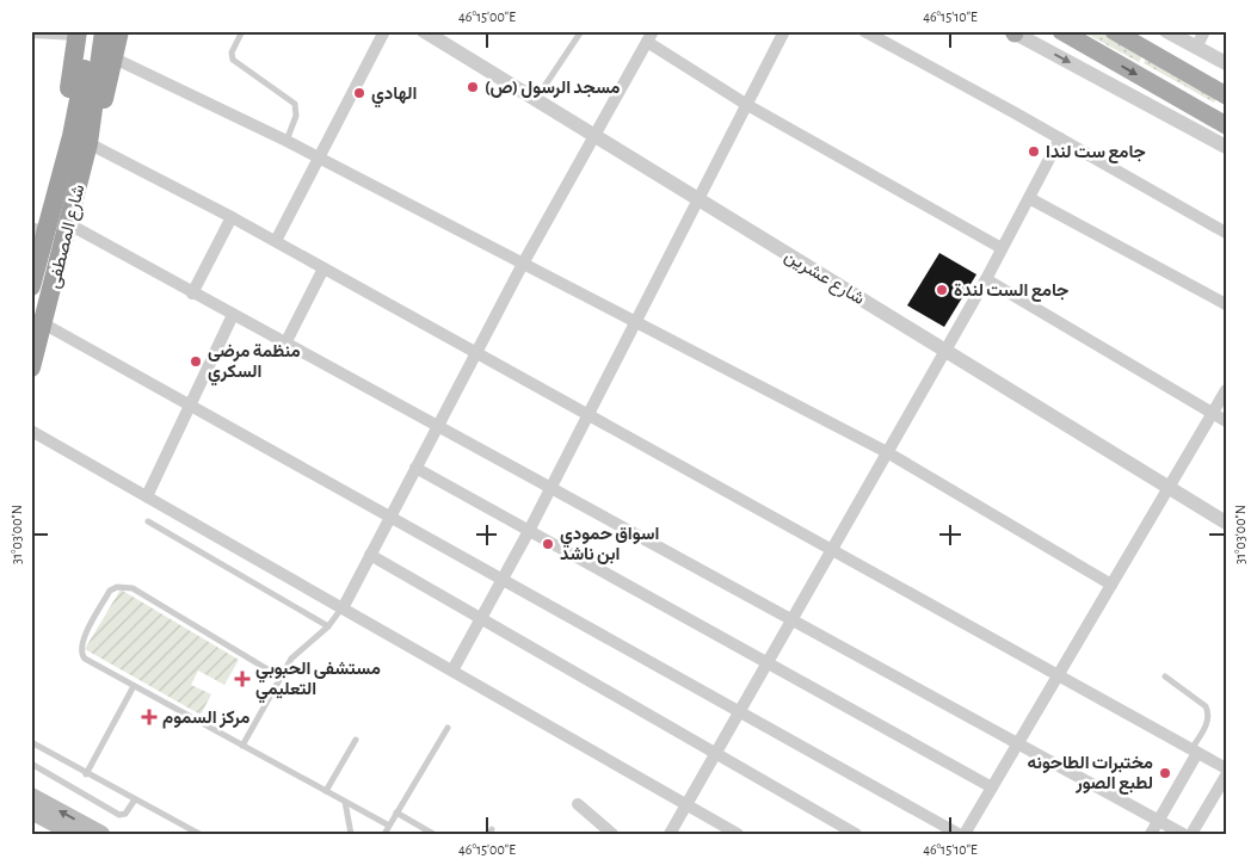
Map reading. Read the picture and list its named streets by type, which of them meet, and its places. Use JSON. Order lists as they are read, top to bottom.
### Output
{
  "streets": {
    "highway": ["شارع المصطفى"],
    "street": ["شارع عشرين"]
  },
  "places": {
    "other": [
      "مسجد الرسول (ص)",
      "الهادي",
      "جامع ست لندا",
      "جامع الست لندة",
      "منظمة مرضى السكري",
      "اسواق حمودي ابن ناشد",
      "مختبرات الطاحونه لطبع الصور"
    ],
    "health": ["مستشفى الحبوبي التعليمي", "مركز السموم"]
  },
  "coordinates": ["46°15'00\"E", "46°15'10\"E", "31°03'00\"N"]
}
